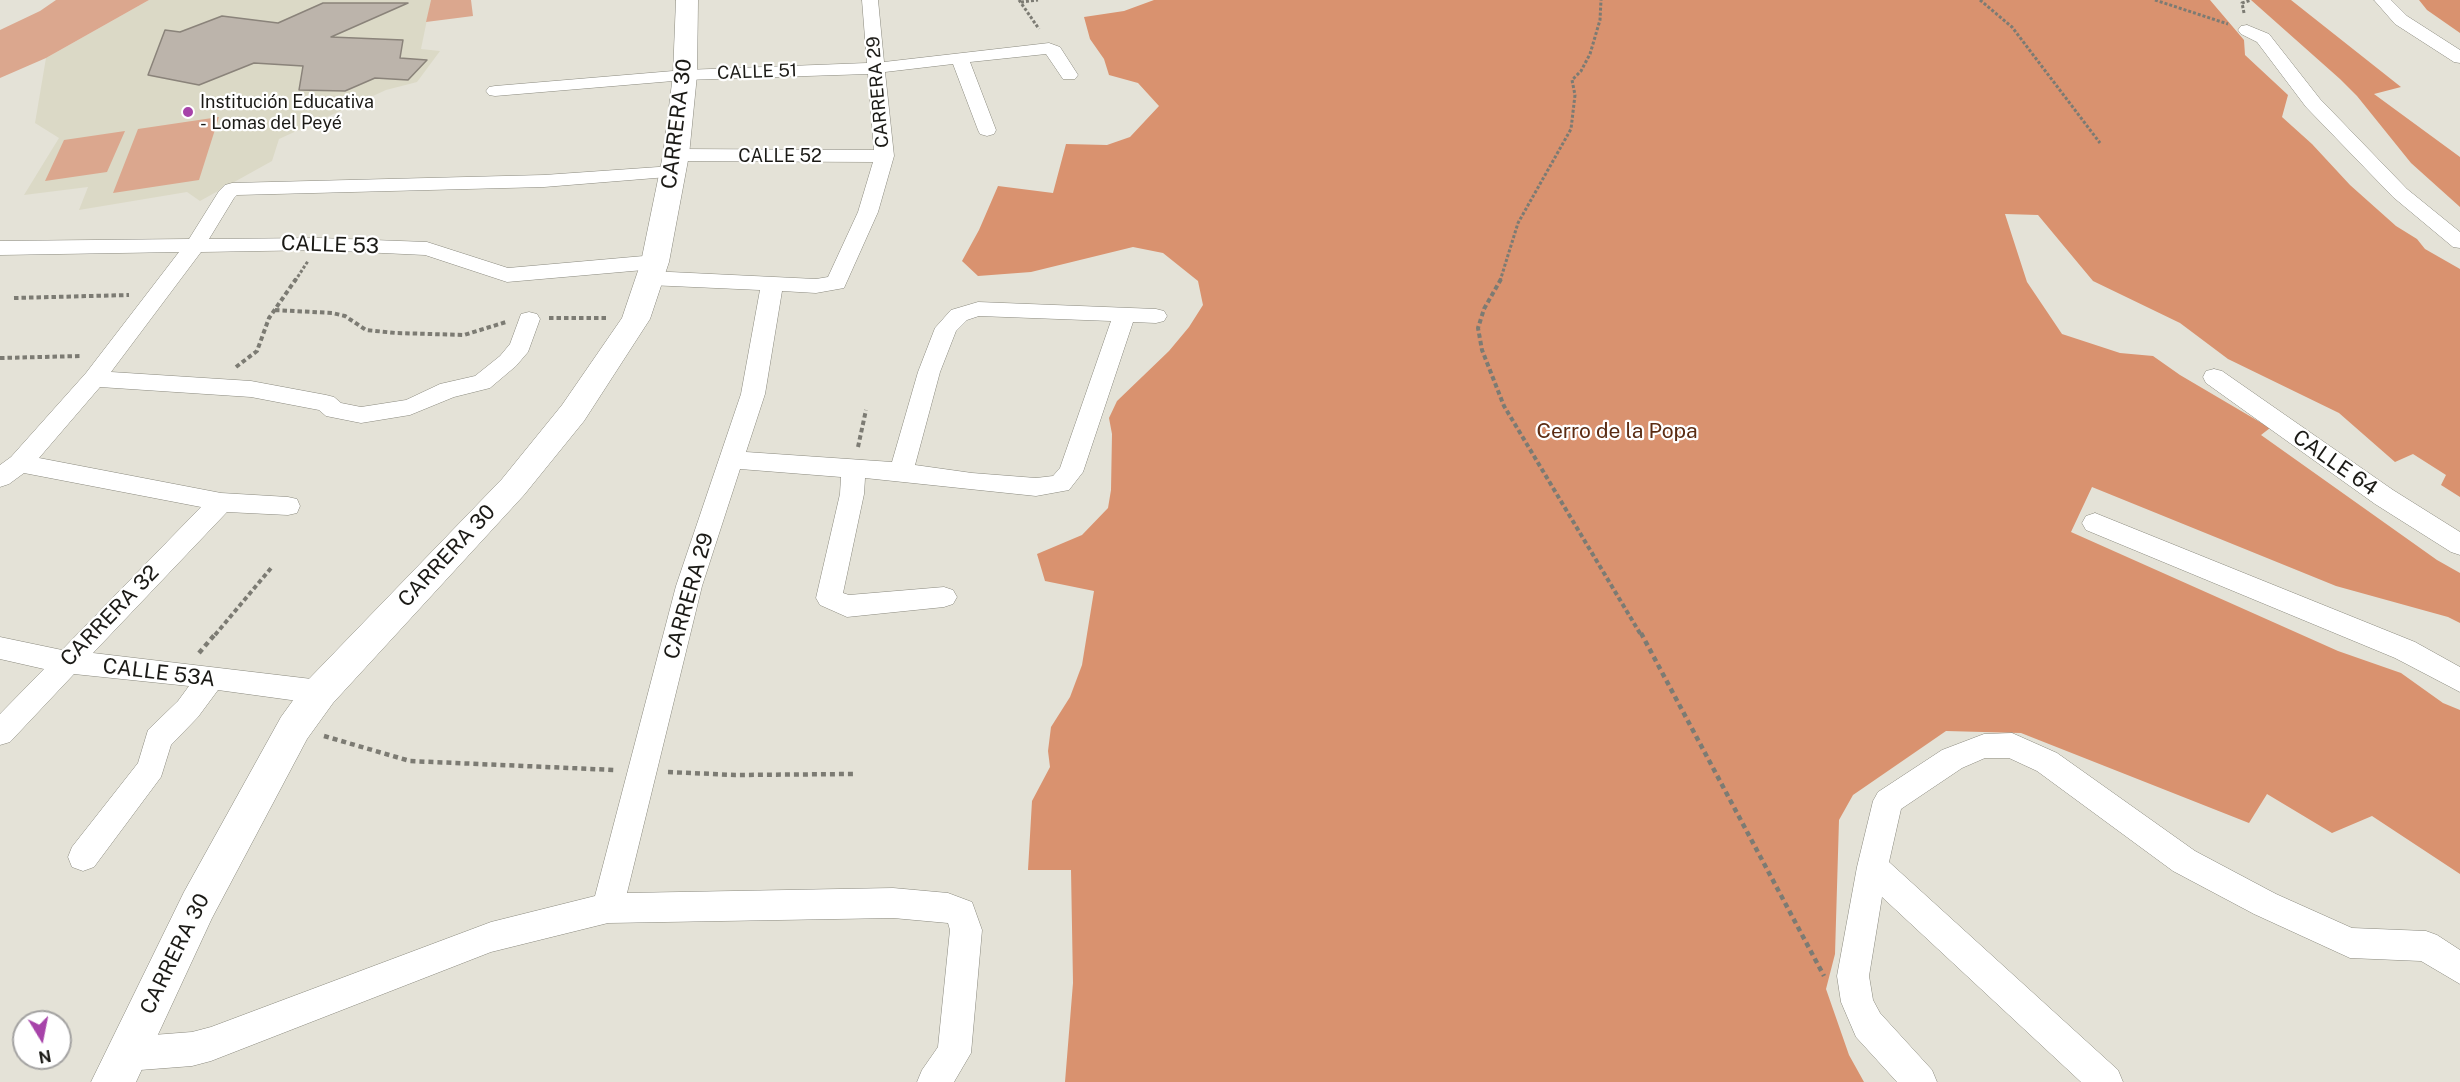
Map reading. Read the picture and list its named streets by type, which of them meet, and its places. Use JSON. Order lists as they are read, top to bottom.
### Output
{
  "streets": {
    "street": [
      "CALLE 51",
      "CARRERA 29",
      "CARRERA 30",
      "CALLE 52",
      "CALLE 53",
      "CALLE 64",
      "CARRERA 32",
      "CALLE 53A"
    ]
  },
  "crossings": [
    ["CALLE 51", "CARRERA 29"],
    ["CALLE 51", "CARRERA 30"],
    ["CARRERA 29", "CALLE 52"],
    ["CARRERA 29", "CALLE 53"],
    ["CARRERA 30", "CALLE 52"],
    ["CARRERA 30", "CALLE 53"],
    ["CARRERA 30", "CALLE 53A"],
    ["CALLE 52", "CALLE 53"],
    ["CARRERA 32", "CALLE 53A"]
  ],
  "parks": ["Cerro de la Popa"],
  "places": ["Institución Educativa - Lomas del Peyé"],
  "north": "bottom"
}
